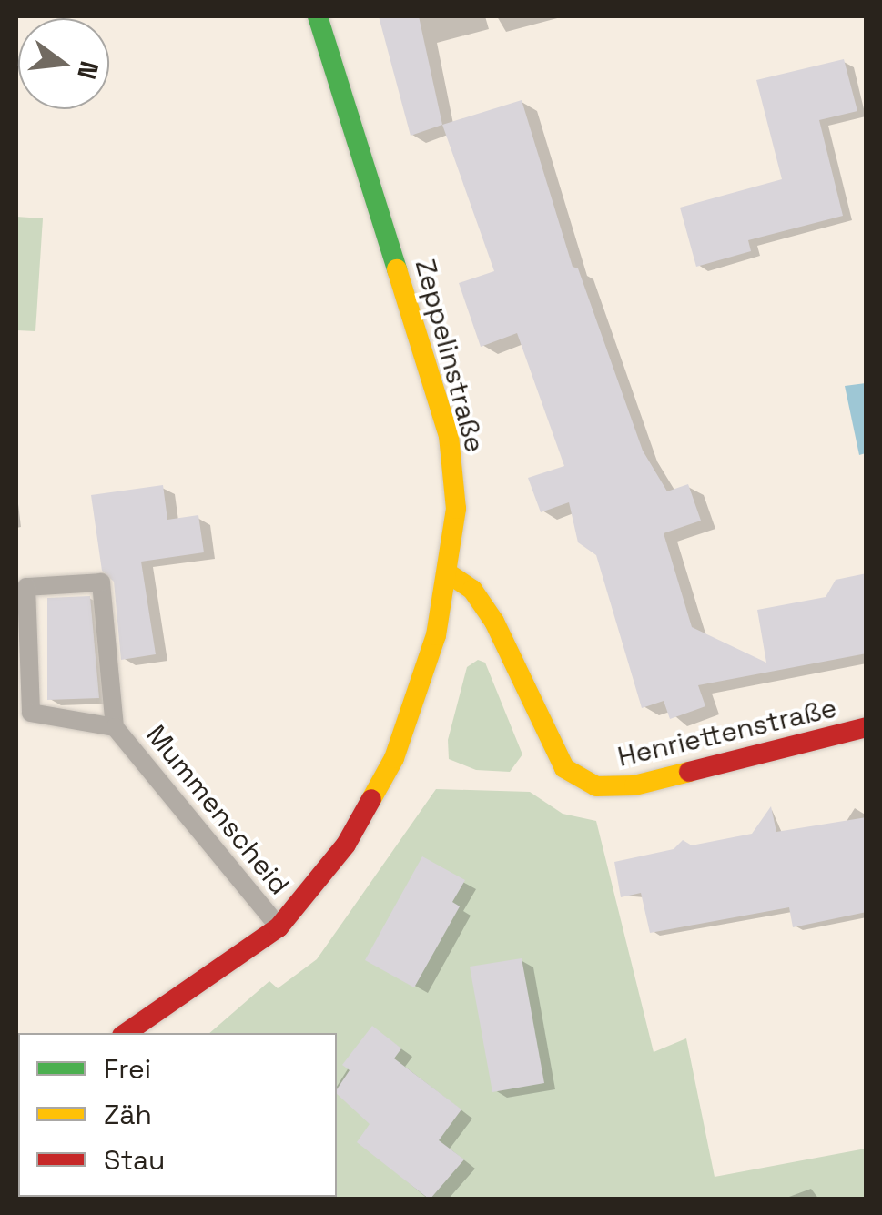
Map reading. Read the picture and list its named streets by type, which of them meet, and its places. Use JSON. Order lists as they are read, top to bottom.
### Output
{
  "streets": {
    "street": ["Zeppelinstraße", "Henriettenstraße"],
    "lane": ["Mummenscheid"]
  },
  "crossings": [
    ["Zeppelinstraße", "Henriettenstraße"],
    ["Zeppelinstraße", "Mummenscheid"]
  ],
  "legend": ["Frei", "Zäh", "Stau"],
  "north": "right"
}
